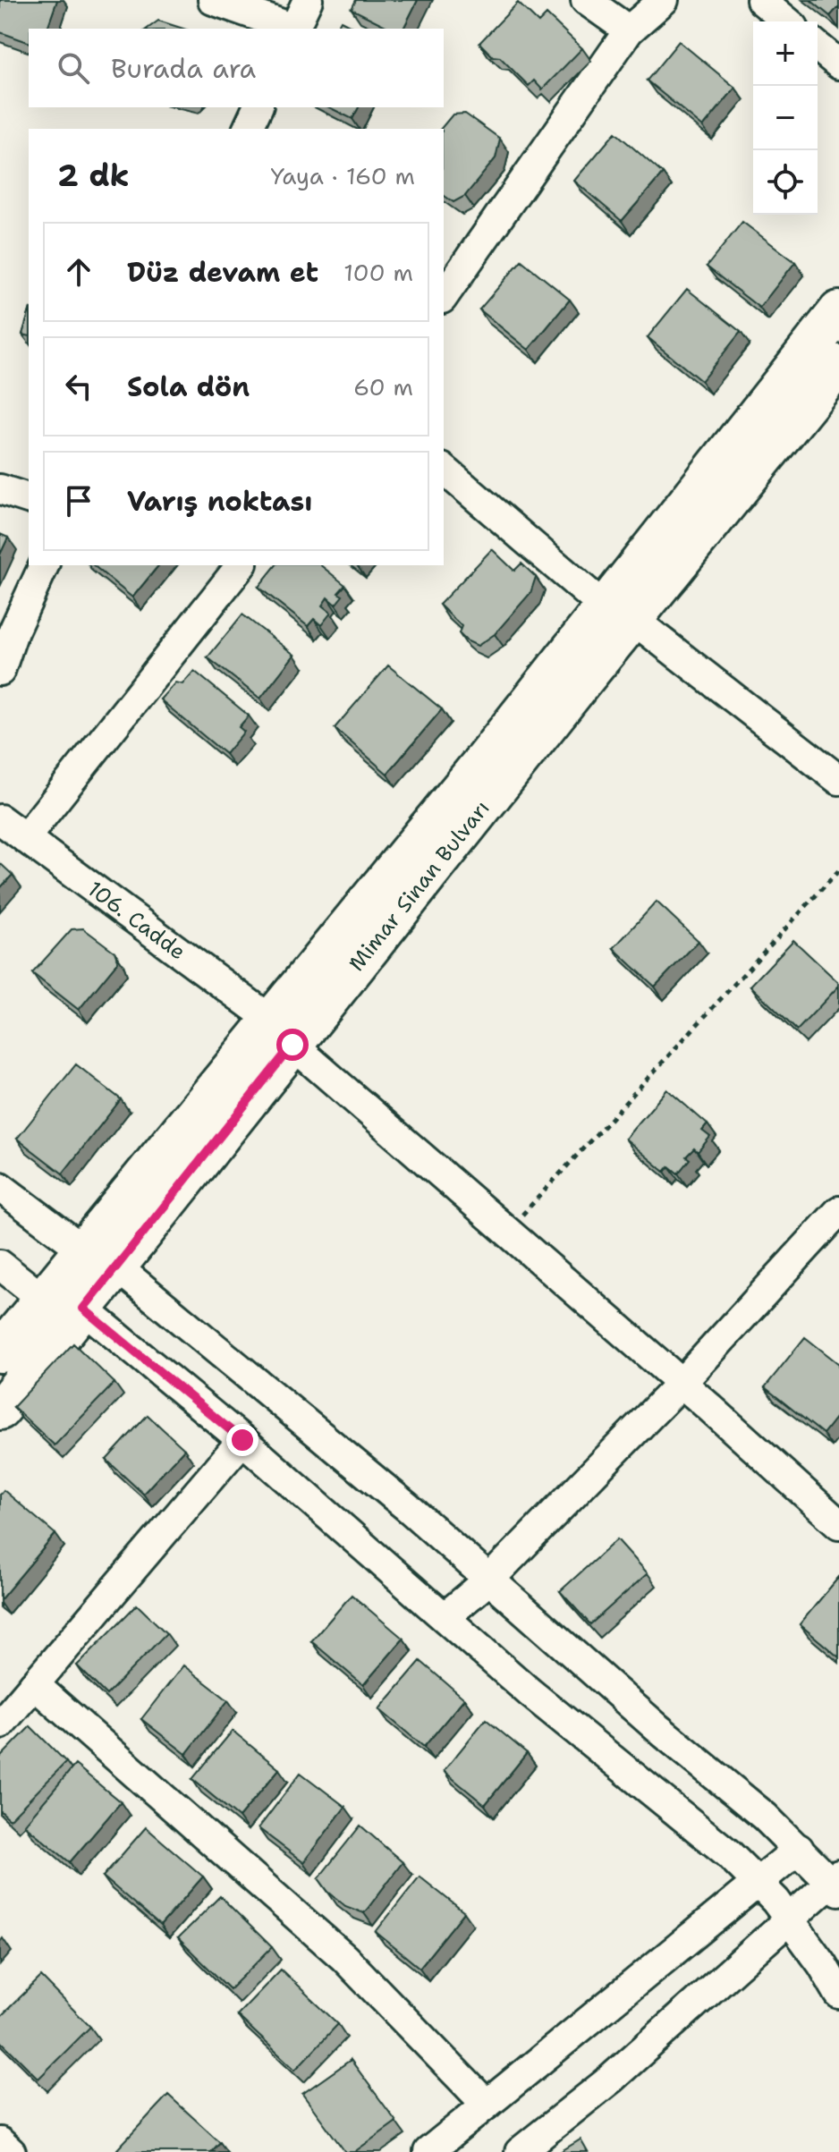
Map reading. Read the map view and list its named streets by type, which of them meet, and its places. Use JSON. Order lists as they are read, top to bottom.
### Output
{
  "streets": {
    "main road": ["Mimar Sinan Bulvarı"],
    "street": ["106. Cadde"]
  },
  "crossings": [
    ["Mimar Sinan Bulvarı", "106. Cadde"]
  ],
  "page": {
    "map_buttons": ["+", "−"],
    "search": "Burada ara",
    "heading": ["2 dk", "Yaya · 160 m"],
    "list": [
      ["Düz devam et", "100 m"],
      ["Sola dön", "60 m"],
      "Varış noktası"
    ]
  }
}
